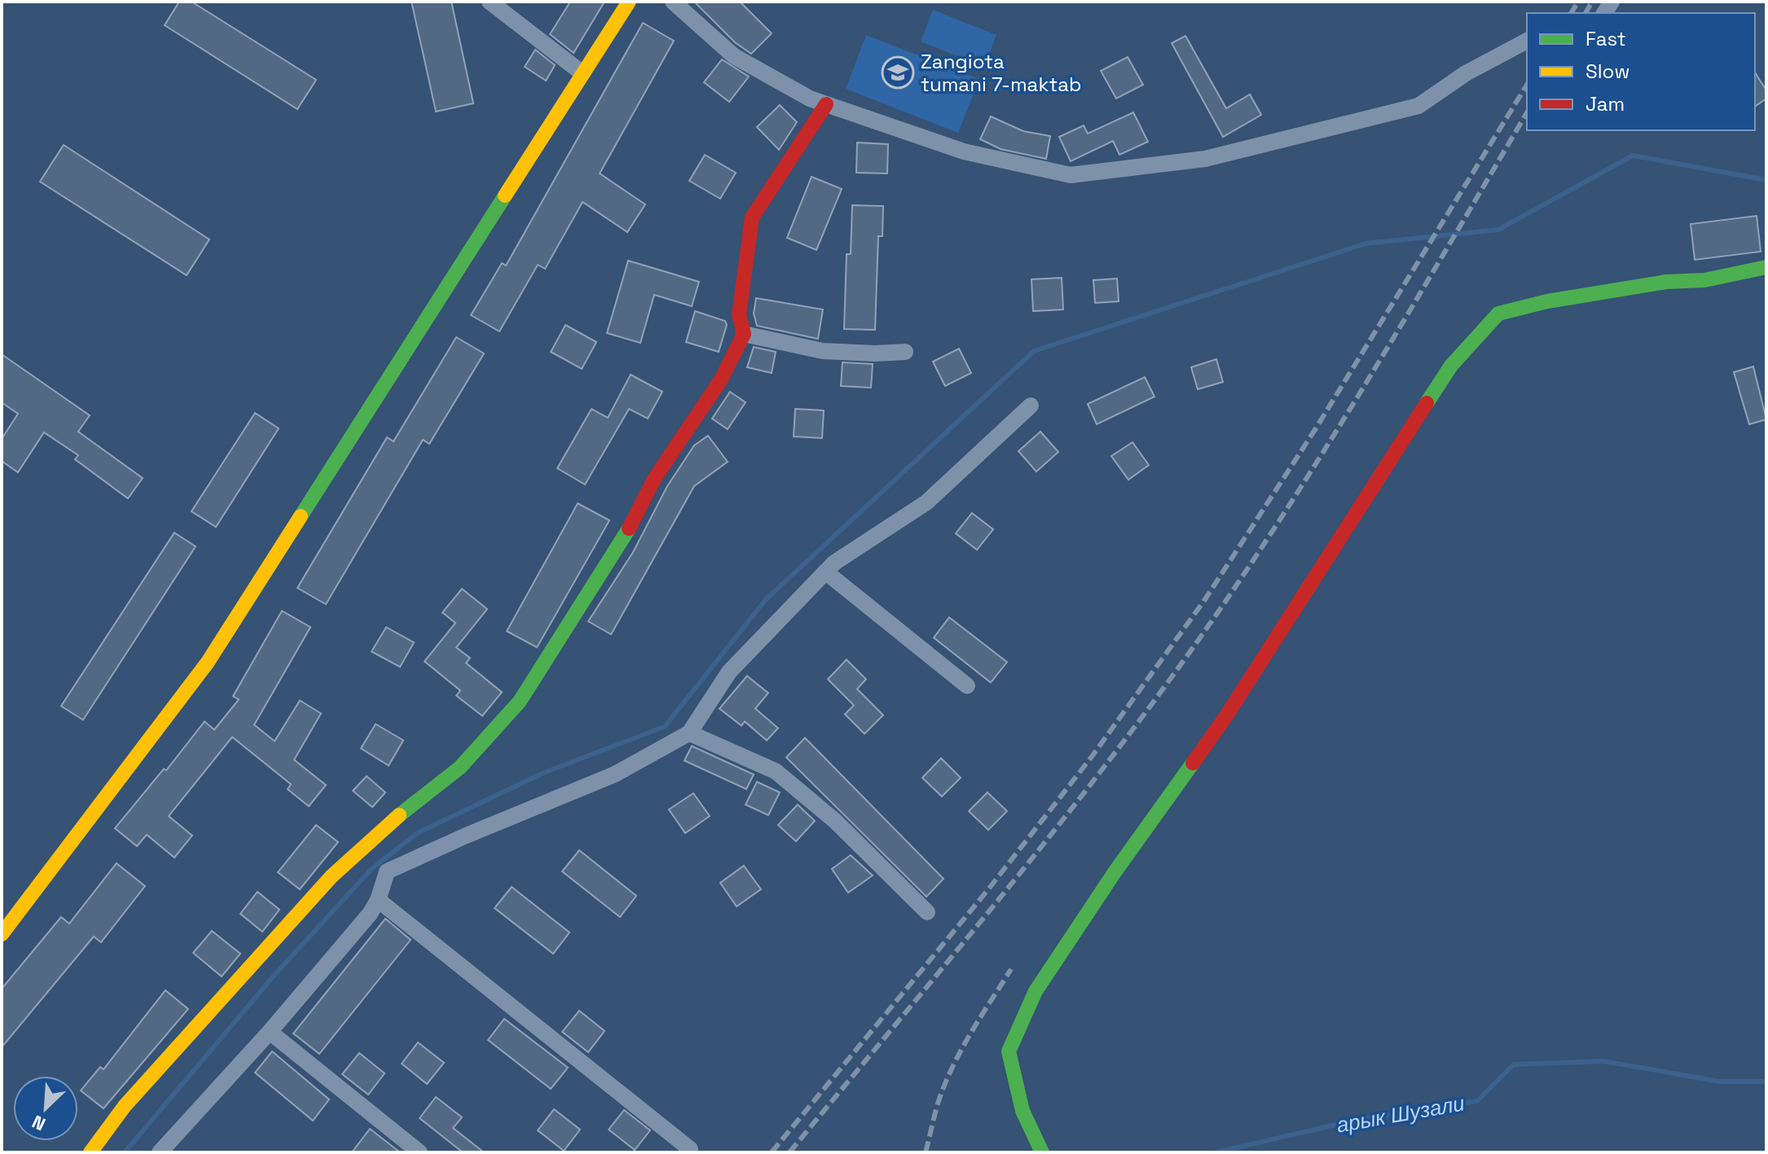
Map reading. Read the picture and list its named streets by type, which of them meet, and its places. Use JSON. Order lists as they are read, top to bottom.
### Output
{
  "water": ["арык Шузали"],
  "places": {
    "school or university": ["Zangiota tumani 7-maktab"]
  },
  "legend": ["Fast", "Slow", "Jam"],
  "north": "bottom left"
}
